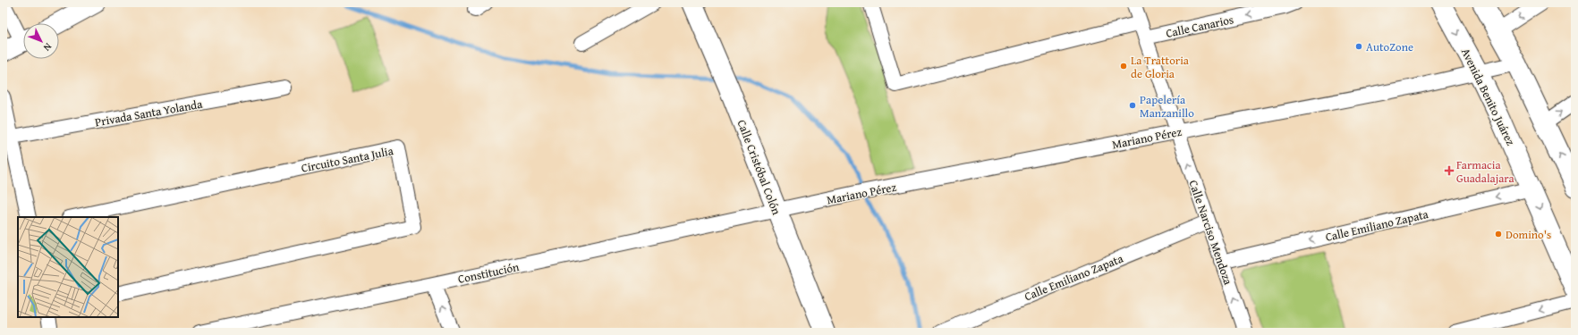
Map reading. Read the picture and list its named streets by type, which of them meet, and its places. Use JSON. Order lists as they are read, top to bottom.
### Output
{
  "streets": {
    "main road": ["Avenida Benito Juárez", "Calle Cristóbal Colón"],
    "street": [
      "Calle Canarios",
      "Privada Santa Yolanda",
      "Mariano Pérez",
      "Circuito Santa Julia",
      "Calle Emiliano Zapata",
      "Calle Narciso Mendoza",
      "Constitución"
    ]
  },
  "crossings": [
    ["Calle Canarios", "Calle Narciso Mendoza"],
    ["Avenida Benito Juárez", "Mariano Pérez"],
    ["Avenida Benito Juárez", "Calle Emiliano Zapata"],
    ["Mariano Pérez", "Calle Cristóbal Colón"],
    ["Mariano Pérez", "Calle Narciso Mendoza"],
    ["Mariano Pérez", "Constitución"],
    ["Calle Cristóbal Colón", "Constitución"],
    ["Calle Emiliano Zapata", "Calle Narciso Mendoza"]
  ],
  "one_way": ["Calle Canarios", "Calle Narciso Mendoza"],
  "places": {
    "other": [
      "AutoZone",
      "La Trattoria de Gloria",
      "Papelería Manzanillo",
      "Domino's"
    ],
    "health": ["Farmacia Guadalajara"]
  },
  "north": "bottom right"
}
